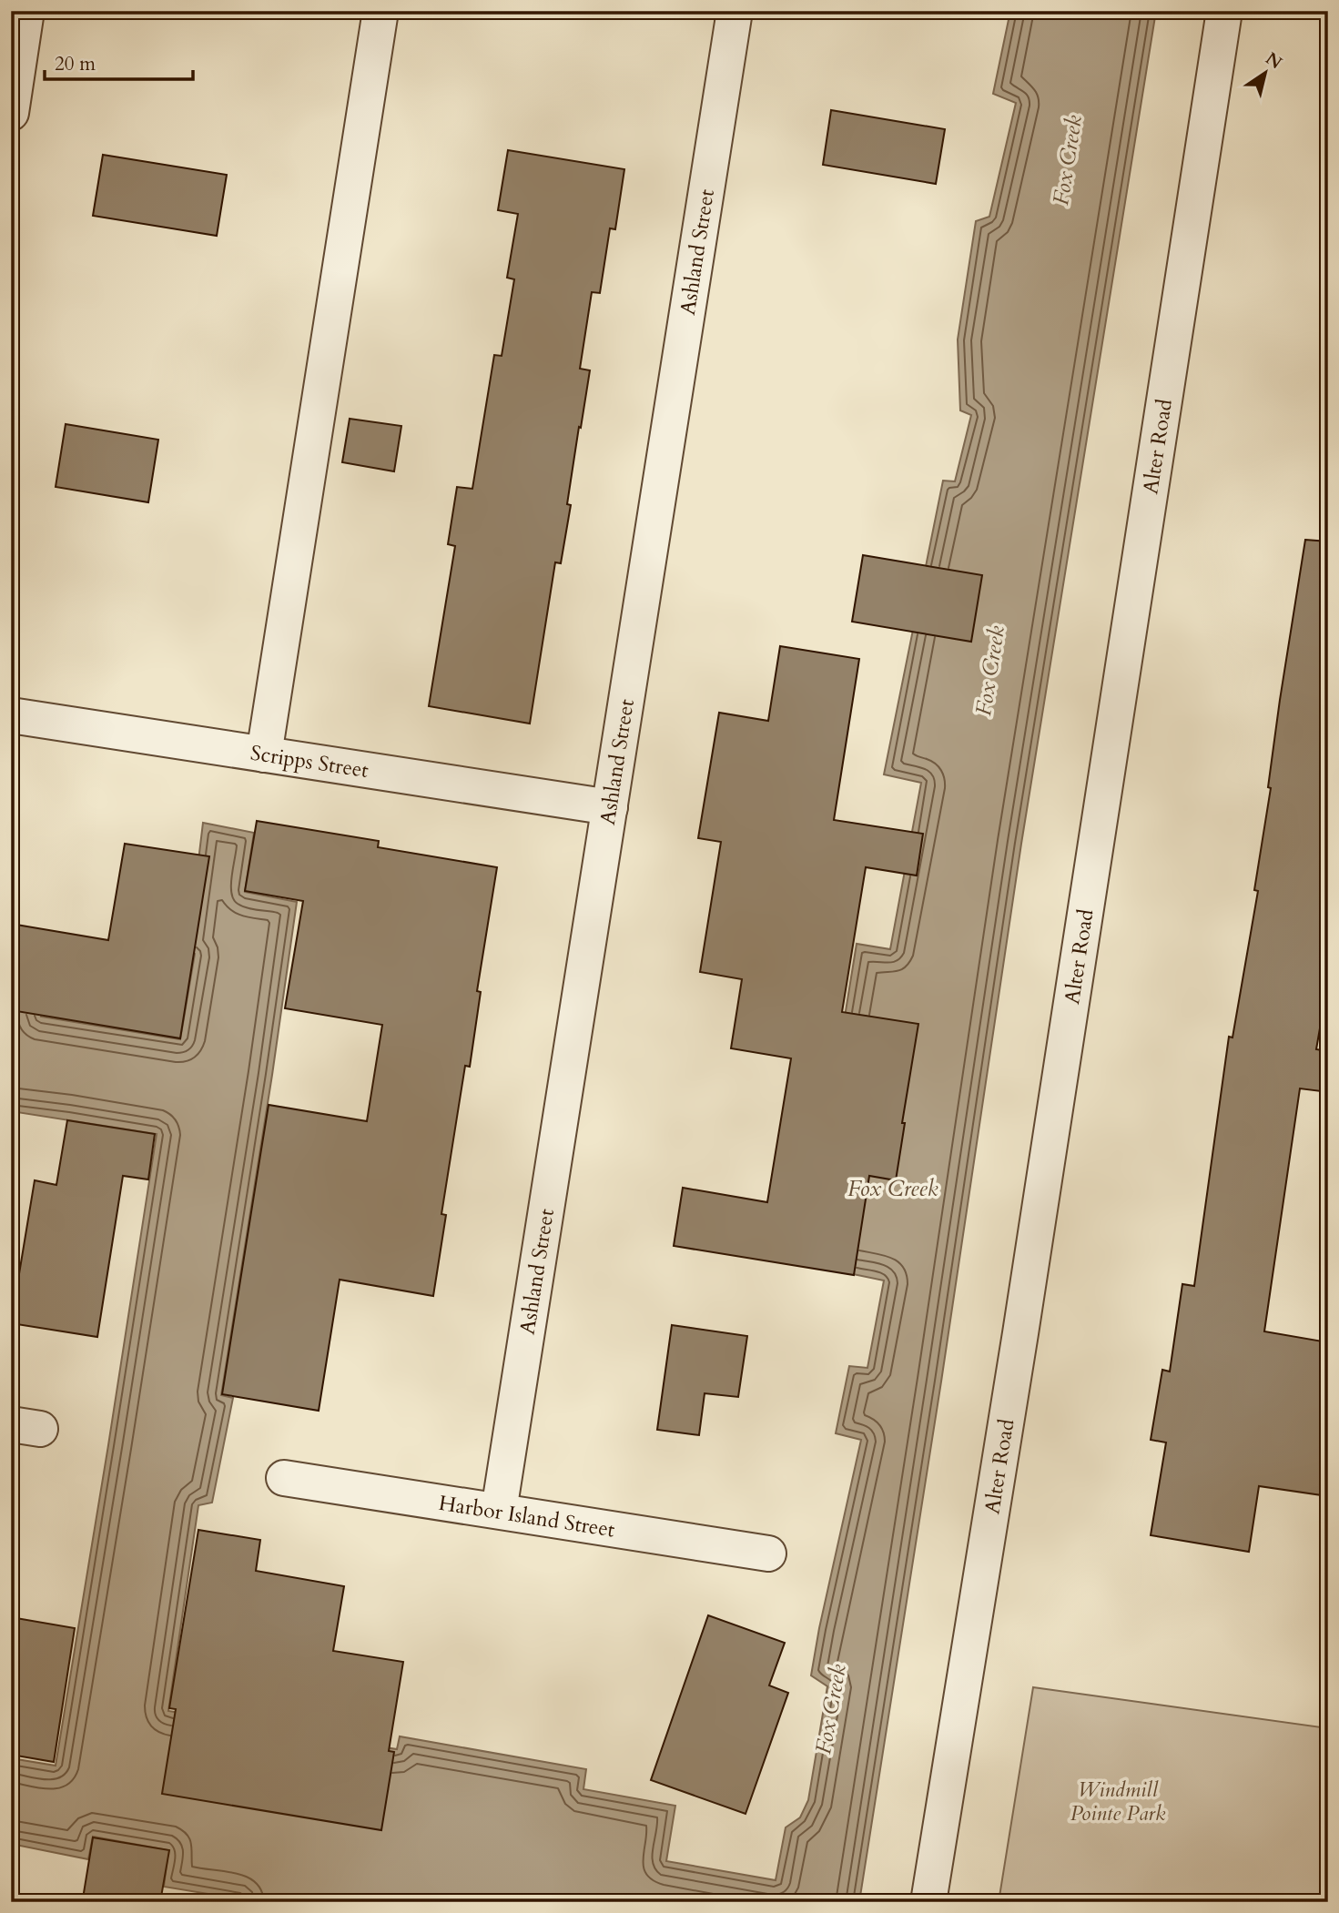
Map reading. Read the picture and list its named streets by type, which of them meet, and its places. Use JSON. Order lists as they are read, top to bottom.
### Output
{
  "streets": {
    "street": [
      "Ashland Street",
      "Alter Road",
      "Scripps Street",
      "Harbor Island Street"
    ]
  },
  "crossings": [
    ["Ashland Street", "Scripps Street"],
    ["Ashland Street", "Harbor Island Street"]
  ],
  "water": ["Fox Creek"],
  "parks": ["Windmill Pointe Park"],
  "scale_bar": "20 m",
  "north": "top right"
}
